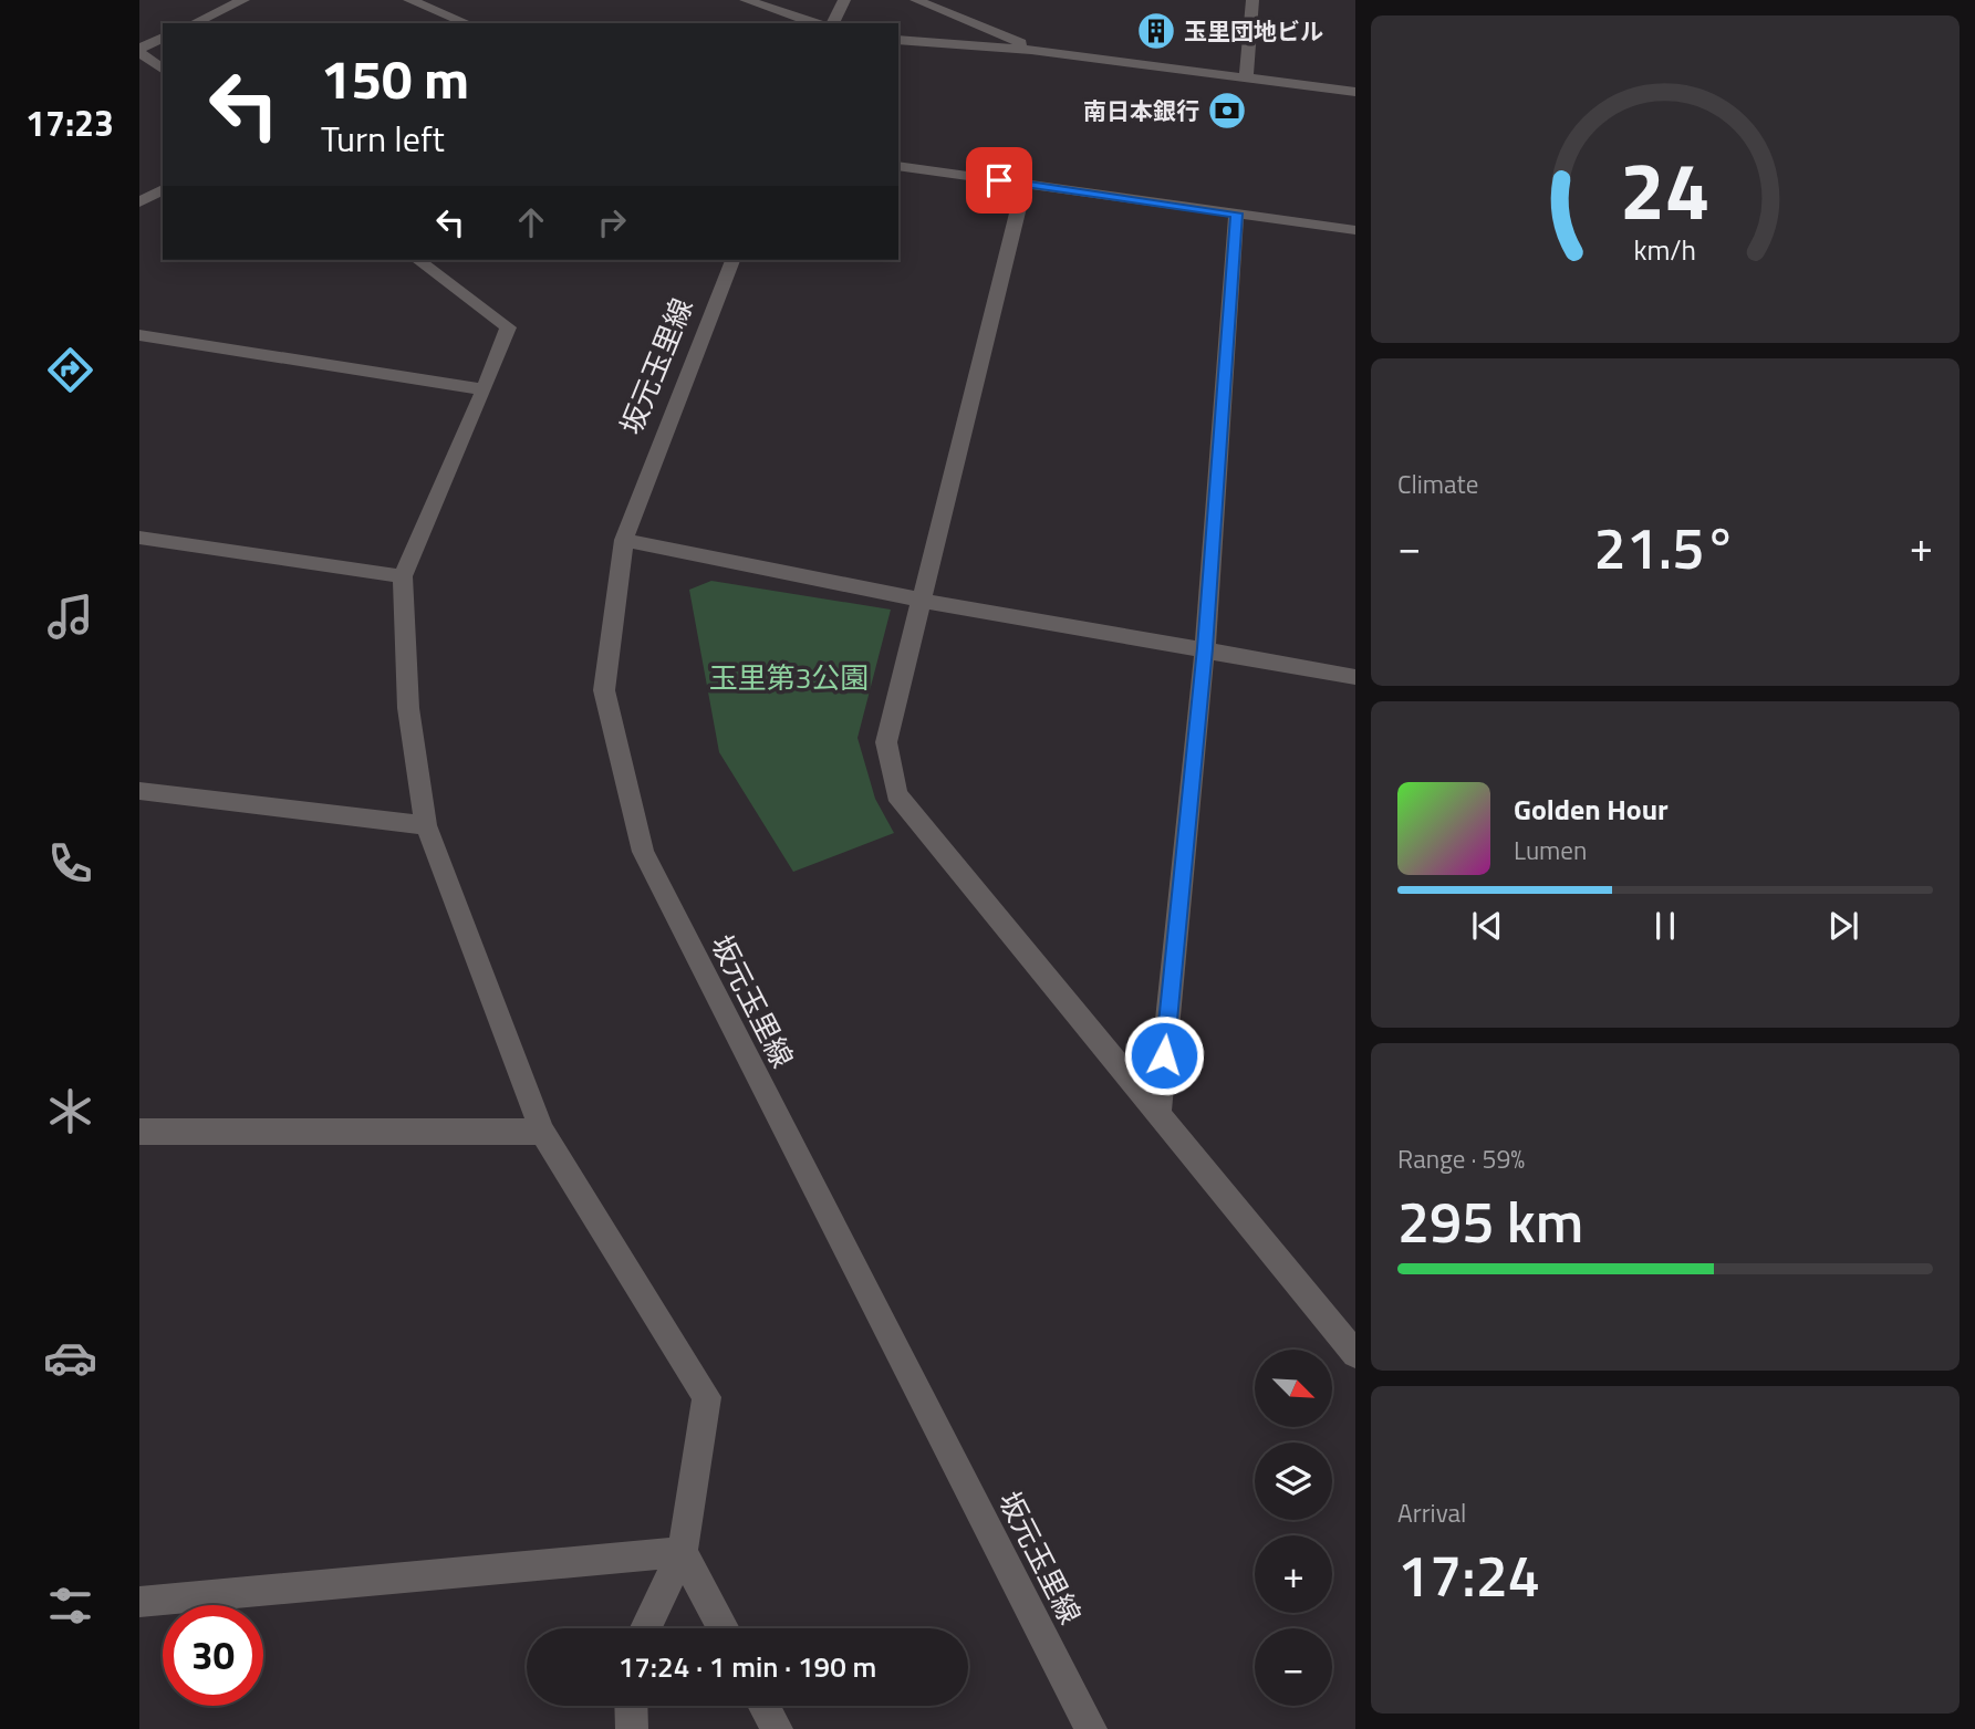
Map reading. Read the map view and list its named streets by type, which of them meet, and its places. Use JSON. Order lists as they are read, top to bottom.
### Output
{
  "streets": {
    "street": ["坂元玉里線"]
  },
  "parks": ["玉里第3公園"],
  "places": {
    "building": ["玉里団地ビル"],
    "bank": ["南日本銀行"]
  },
  "north": "bottom right",
  "page": {
    "tabs": "17:23",
    "turn": ["150 m", "Turn left"],
    "tile": [
      "Climate",
      ["Range · 59%", "295 km"],
      ["Arrival", "17:24"]
    ],
    "heat": ["−", "21.5°", "+"],
    "song": ["Golden Hour", "Lumen"],
    "map_buttons": ["+", "−"],
    "limit": "30",
    "trip": "17:24 · 1 min · 190 m",
    "gauge": ["24", "km/h"]
  }
}
